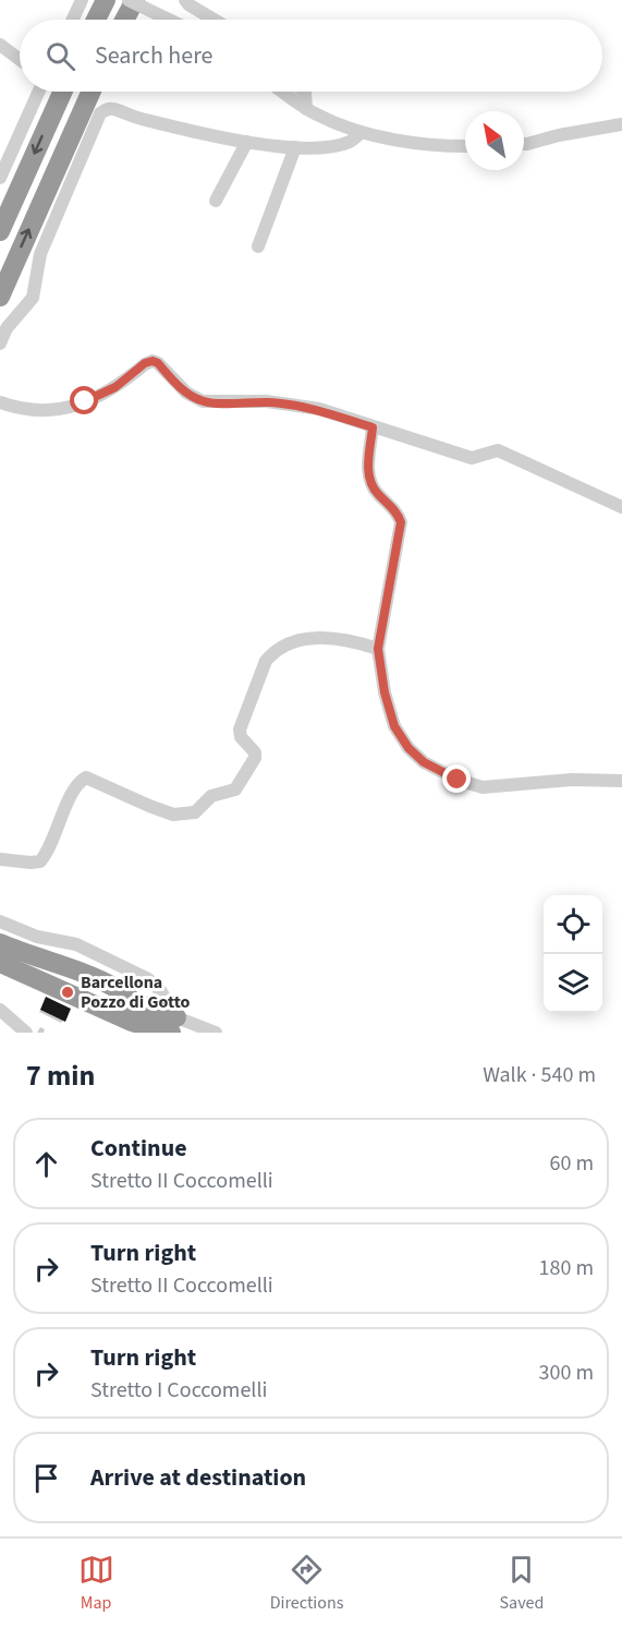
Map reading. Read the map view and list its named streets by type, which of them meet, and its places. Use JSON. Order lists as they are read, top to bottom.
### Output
{
  "places": ["Barcellona Pozzo di Gotto"],
  "north": "top left",
  "page": {
    "search": "Search here",
    "heading": ["7 min", "Walk · 540 m"],
    "list": [
      ["Continue", "Stretto II Coccomelli", "60 m"],
      ["Turn right", "Stretto II Coccomelli", "180 m"],
      ["Turn right", "Stretto I Coccomelli", "300 m"],
      "Arrive at destination"
    ],
    "nav": ["Map", "Directions", "Saved"]
  }
}
